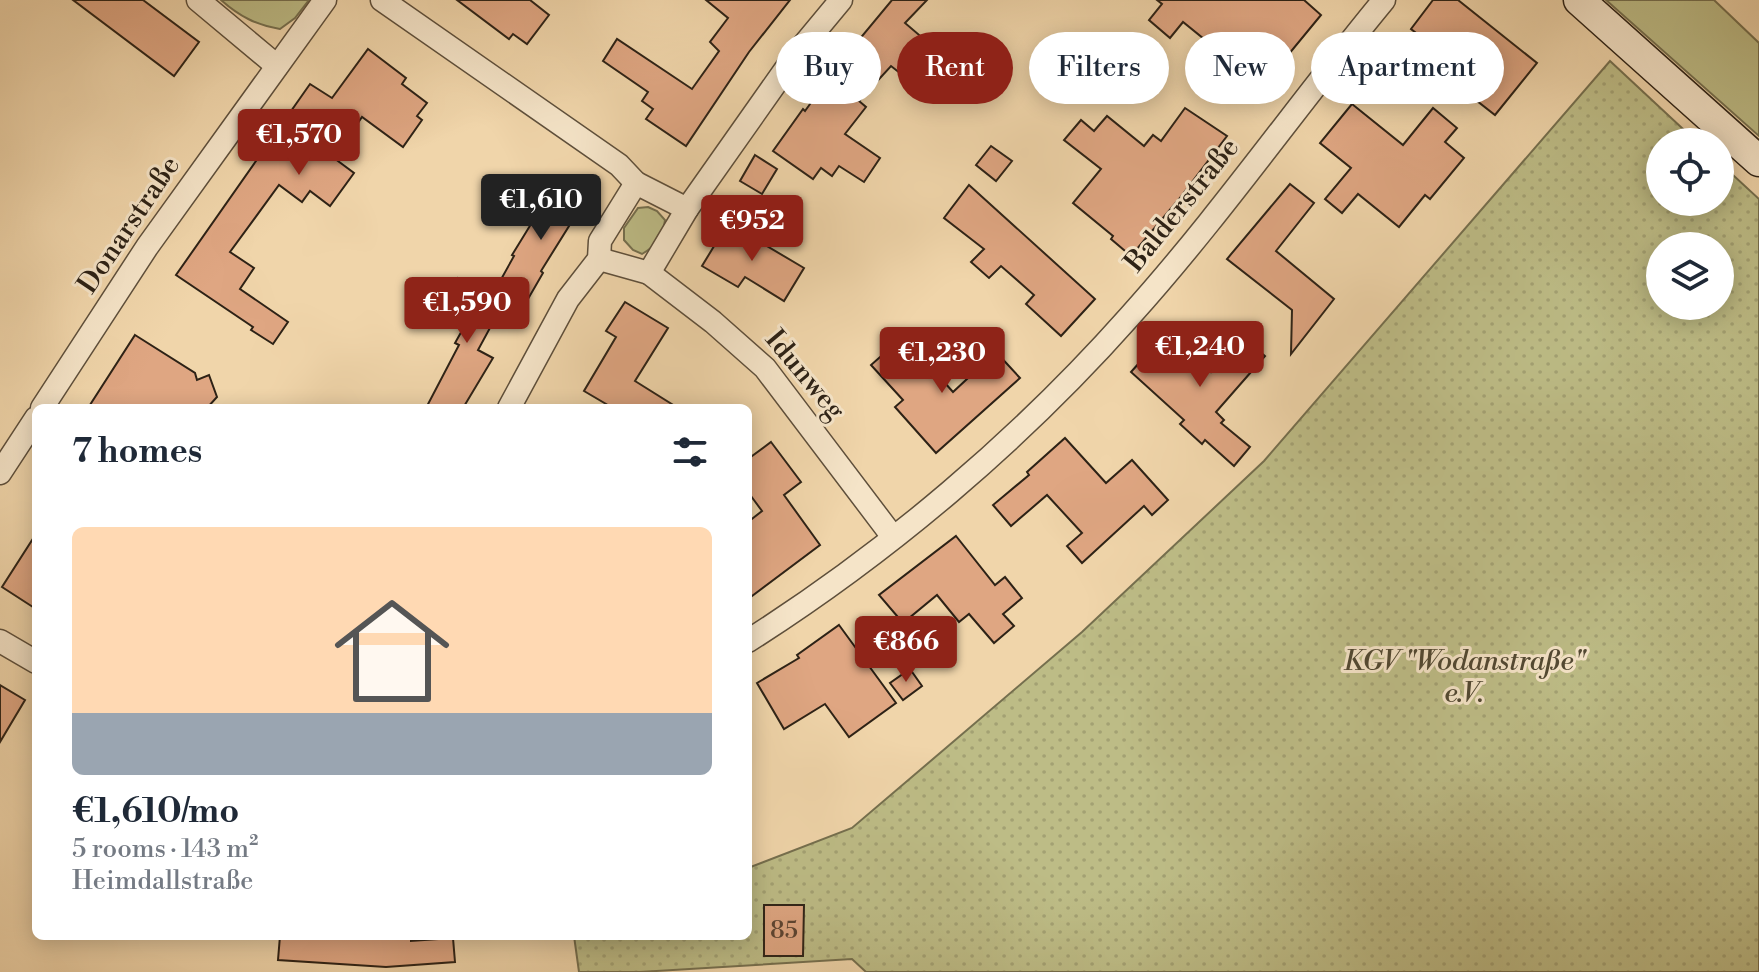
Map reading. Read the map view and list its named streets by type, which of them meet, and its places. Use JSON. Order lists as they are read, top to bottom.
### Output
{
  "streets": {
    "street": ["Balderstraße", "Donarstraße", "Idunweg"]
  },
  "crossings": [
    ["Balderstraße", "Idunweg"]
  ],
  "parks": ["KGV \"Wodanstraße\" e.V."],
  "house_numbers": ["85"],
  "page": {
    "chip": [
      "Buy",
      "Rent",
      "Filters",
      "New",
      "Apartment"
    ],
    "price": [
      "€1,570",
      "€1,610",
      "€952",
      "€1,590",
      "€1,240",
      "€1,230",
      "€866"
    ],
    "heading": "7 homes",
    "list": [
      {
        "name": "€1,610/mo",
        "note": "5 rooms · 143 m² · Heimdallstraße"
      }
    ]
  }
}
